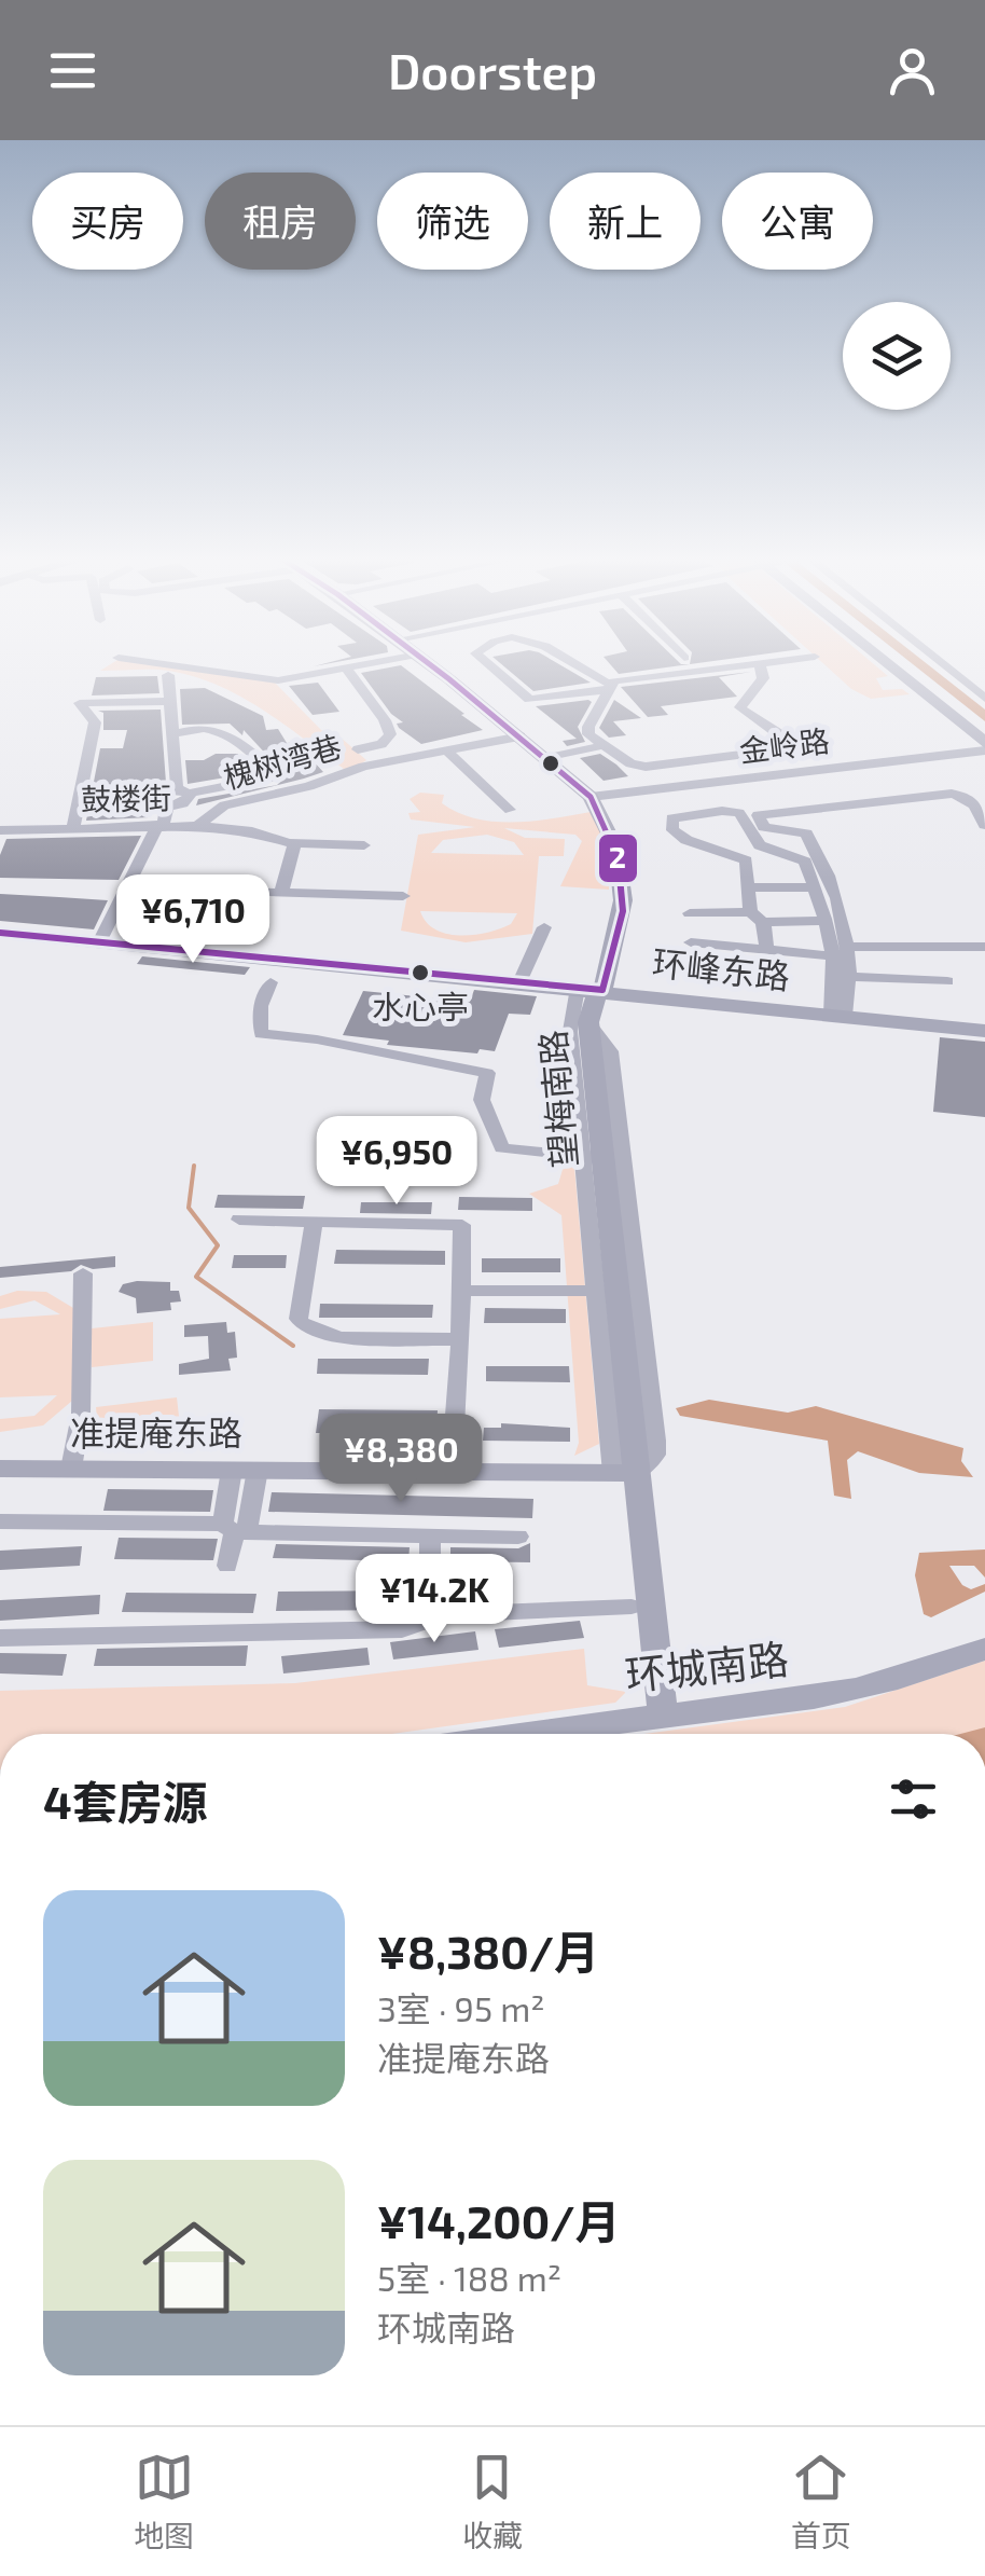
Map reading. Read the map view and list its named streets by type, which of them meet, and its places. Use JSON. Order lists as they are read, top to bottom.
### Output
{
  "streets": {
    "main road": [
      "环峰东路",
      "望梅南路",
      "准提庵东路",
      "环城南路"
    ],
    "street": ["金岭路", "槐树湾巷", "鼓楼街"]
  },
  "crossings": [
    ["金岭路", "望梅南路"],
    ["槐树湾巷", "鼓楼街"],
    ["槐树湾巷", "望梅南路"],
    ["环峰东路", "望梅南路"],
    ["望梅南路", "准提庵东路"],
    ["望梅南路", "环城南路"]
  ],
  "places": ["水心亭"],
  "lines": ["transit line 2"],
  "page": {
    "header": "Doorstep",
    "chip": [
      "买房",
      "租房",
      "筛选",
      "新上",
      "公寓"
    ],
    "price": [
      "¥6,710",
      "¥6,950",
      "¥8,380",
      "¥14.2K"
    ],
    "heading": "4套房源",
    "list": [
      {
        "name": "¥8,380/月",
        "note": "3室 · 95 m² · 准提庵东路"
      },
      {
        "name": "¥14,200/月",
        "note": "5室 · 188 m² · 环城南路"
      }
    ],
    "tabs": ["地图", "收藏", "首页"]
  }
}
